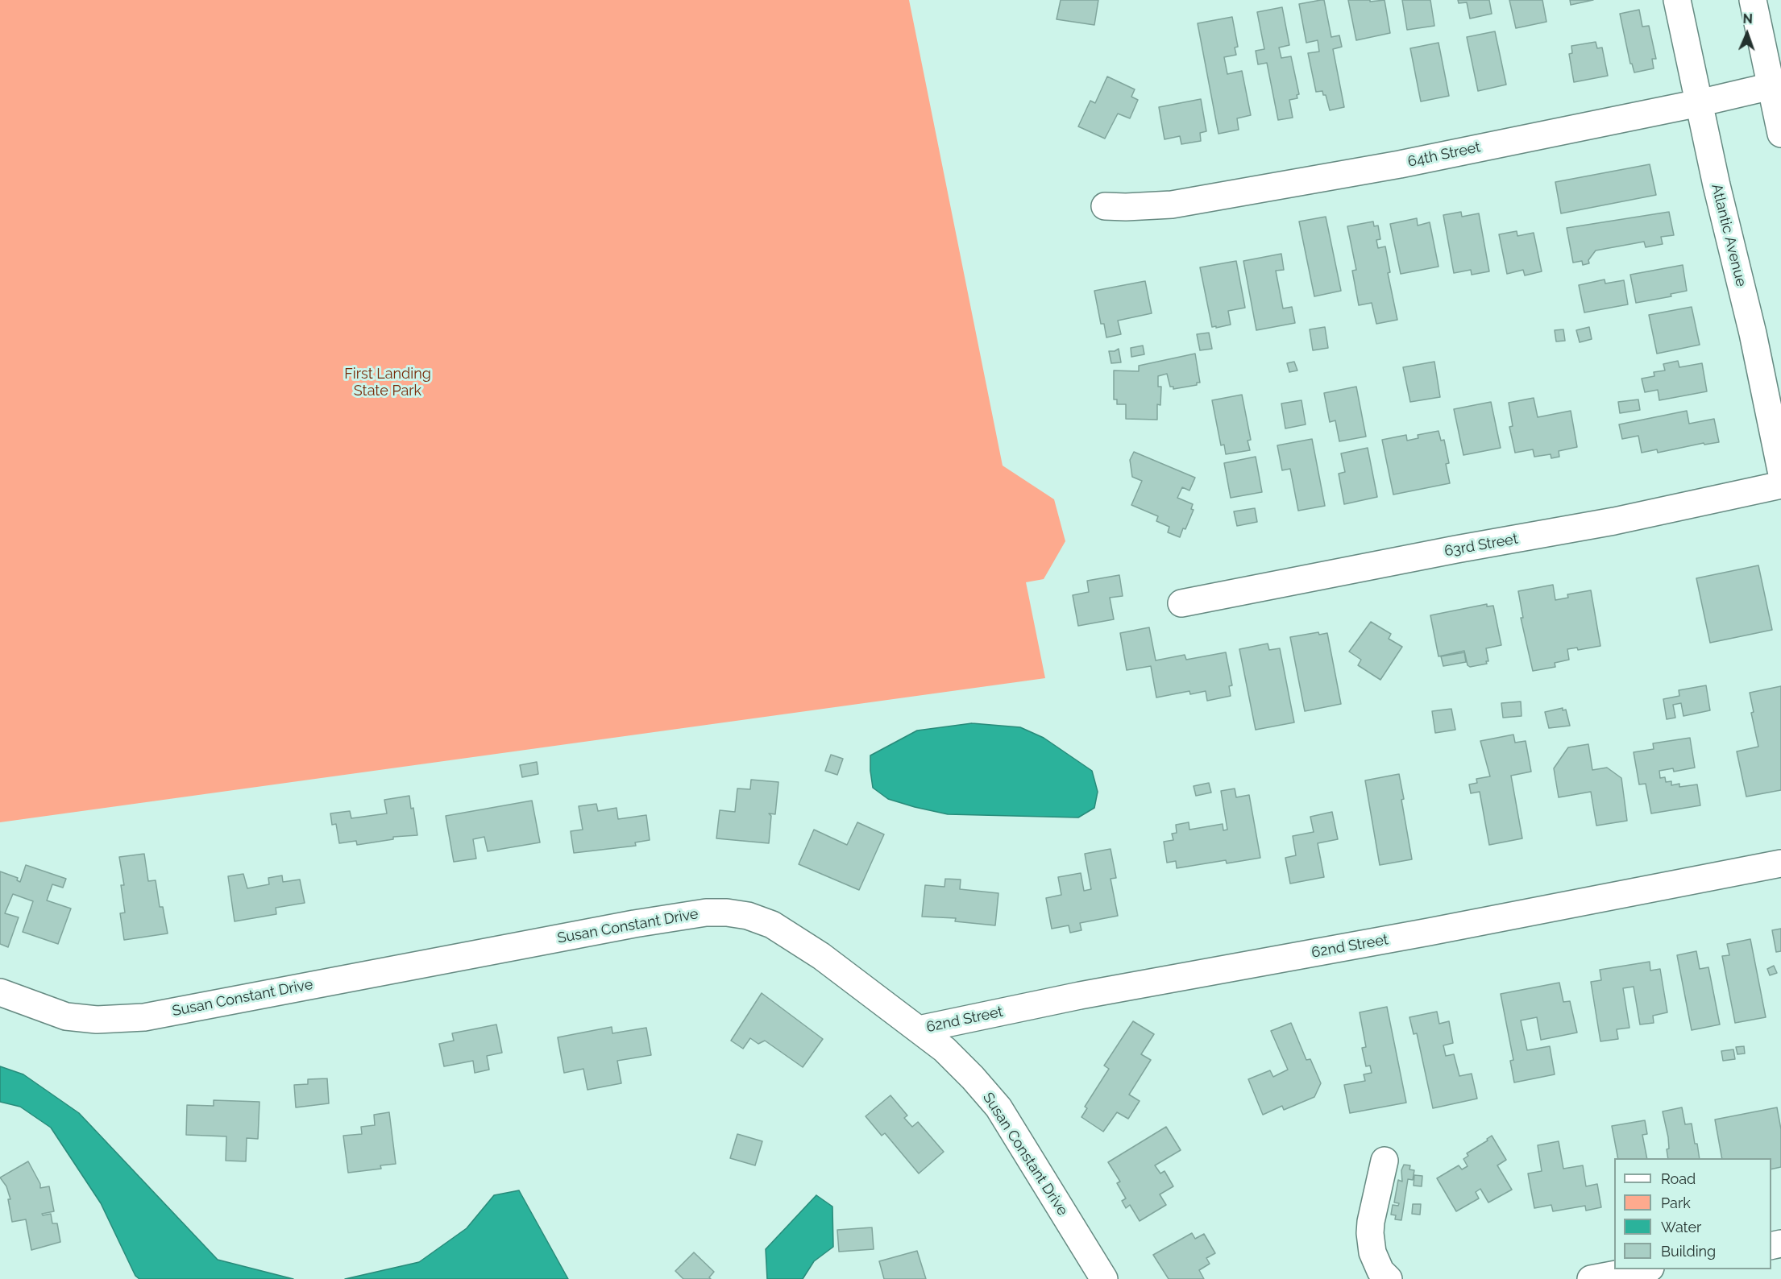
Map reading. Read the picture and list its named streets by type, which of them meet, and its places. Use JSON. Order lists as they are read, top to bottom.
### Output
{
  "streets": {
    "main road": [
      "64th Street",
      "Atlantic Avenue",
      "63rd Street",
      "Susan Constant Drive",
      "62nd Street"
    ]
  },
  "crossings": [
    ["64th Street", "Atlantic Avenue"],
    ["Susan Constant Drive", "62nd Street"]
  ],
  "parks": ["First Landing State Park"],
  "legend": [
    "Road",
    "Park",
    "Water",
    "Building"
  ],
  "north": "top"
}
